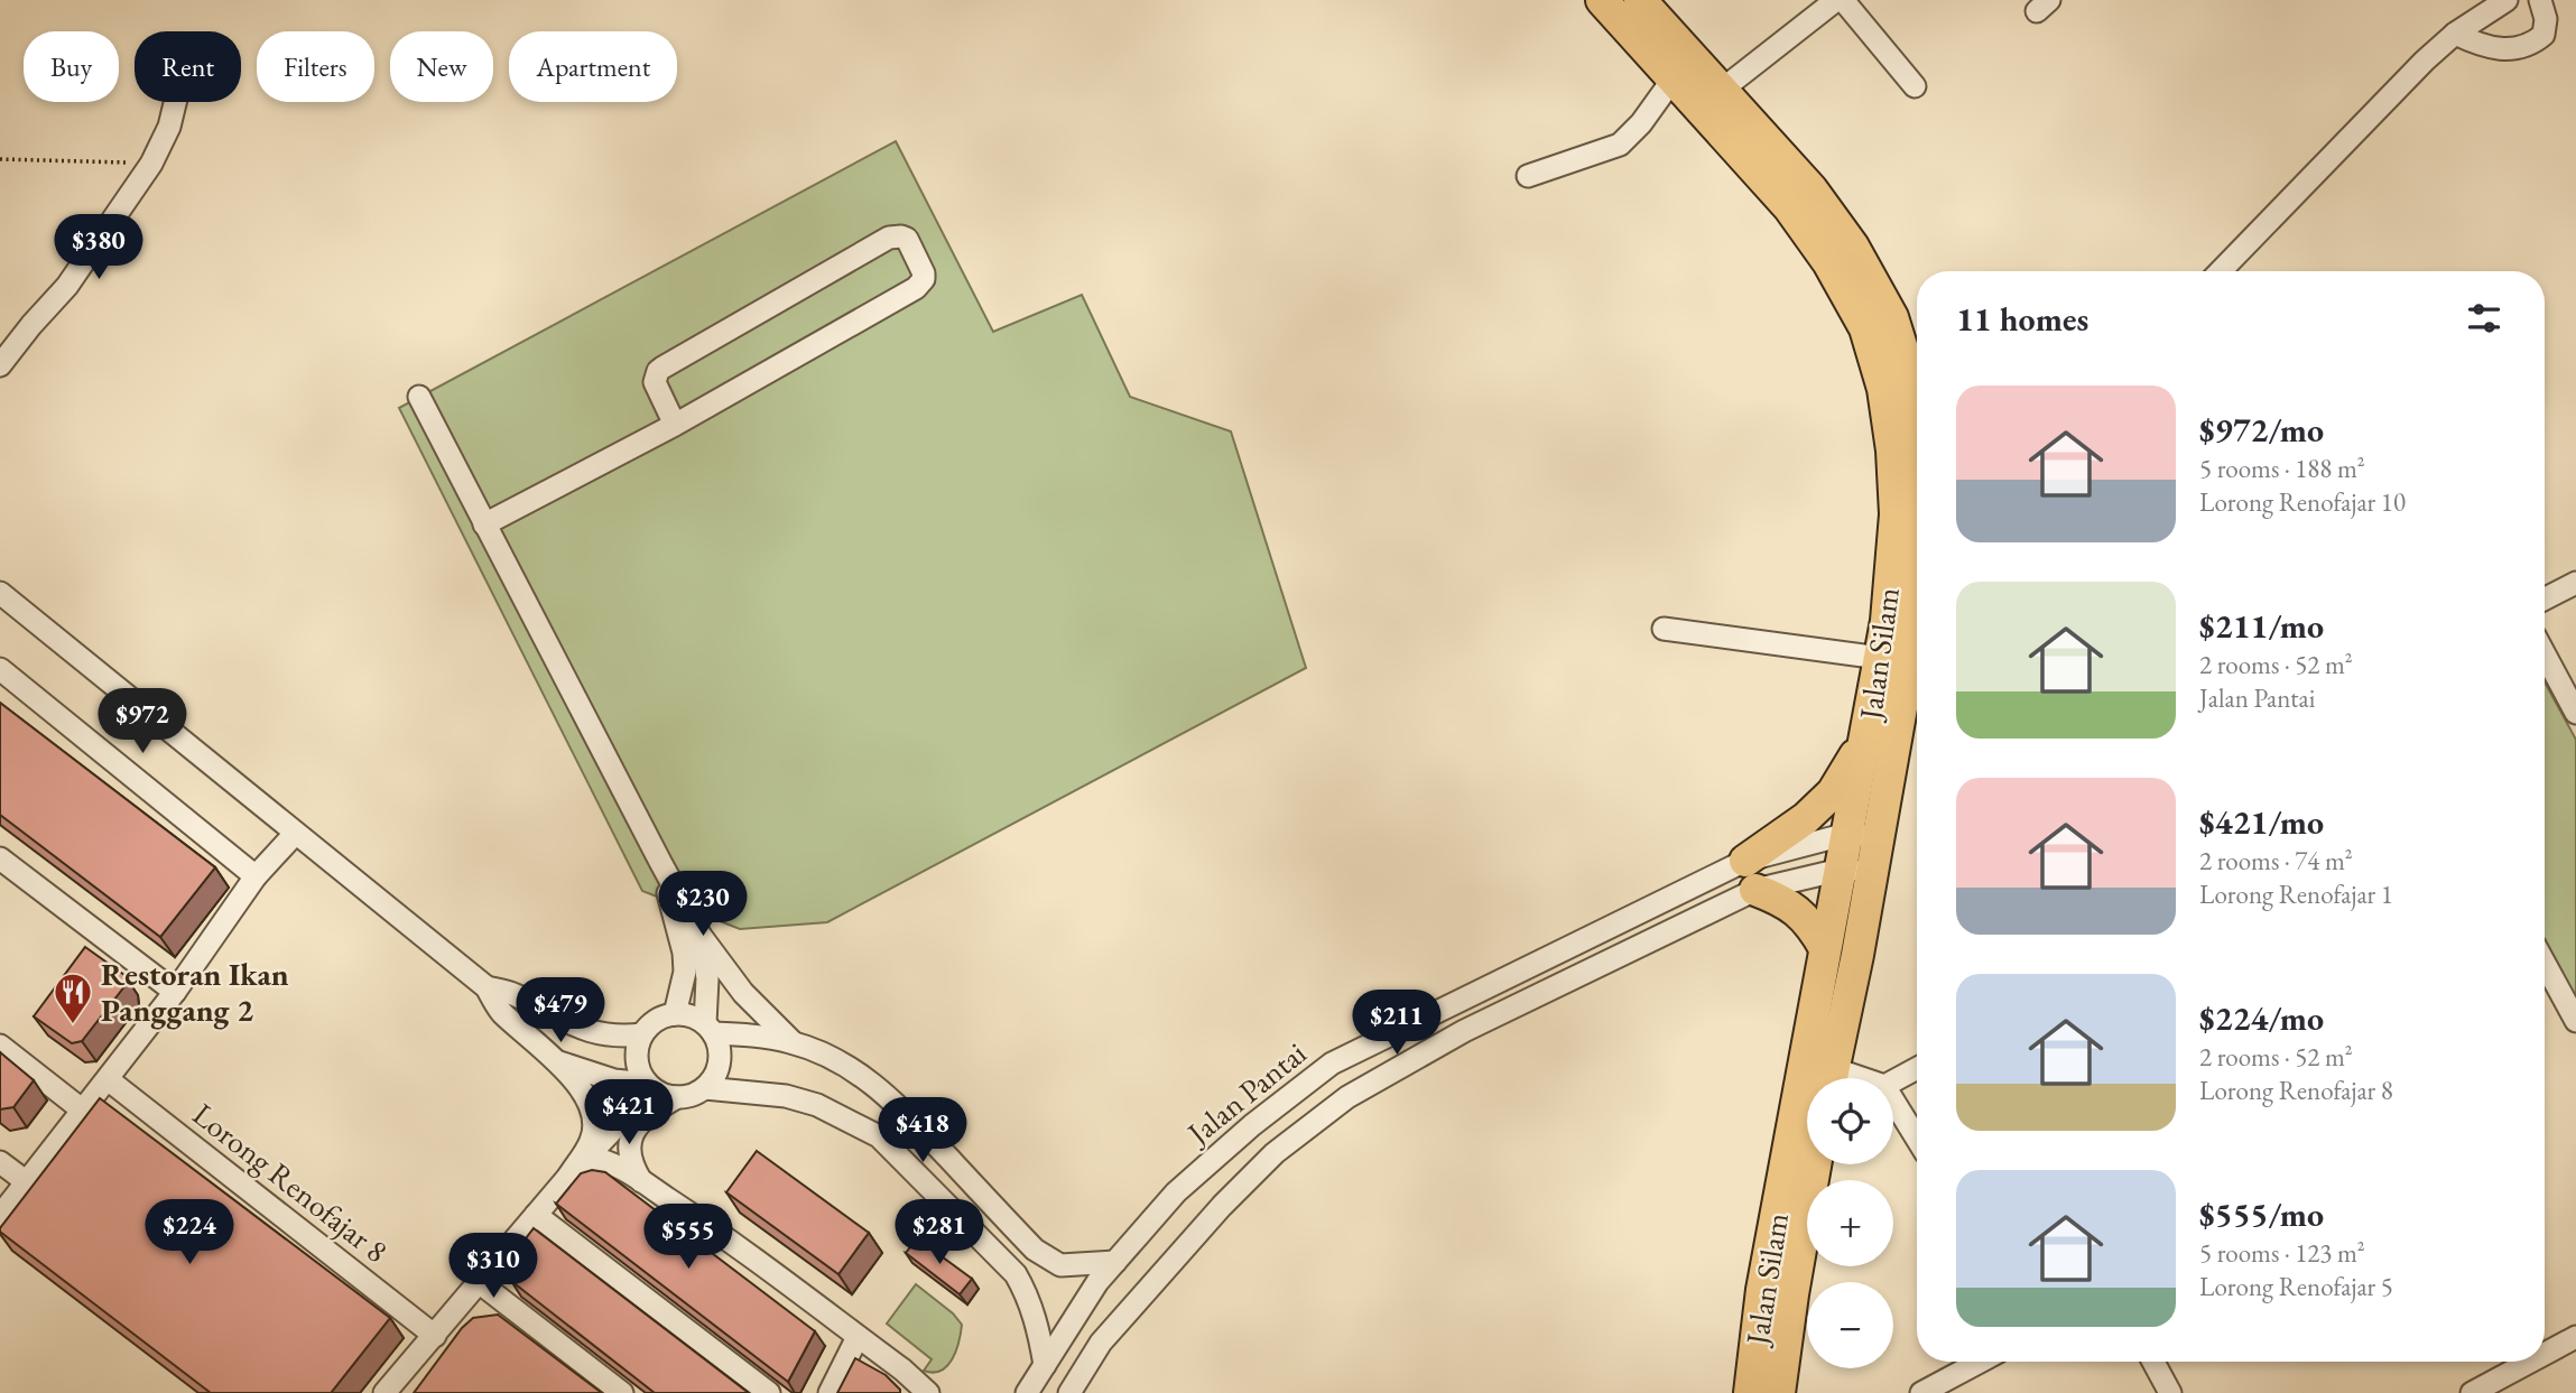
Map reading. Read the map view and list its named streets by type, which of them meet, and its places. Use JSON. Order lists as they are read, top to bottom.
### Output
{
  "streets": {
    "highway": ["Jalan Silam"],
    "street": ["Jalan Pantai", "Lorong Renofajar 8"]
  },
  "crossings": [
    ["Jalan Silam", "Jalan Pantai"]
  ],
  "places": {
    "restaurant": ["Restoran Ikan Panggang 2"]
  },
  "page": {
    "chip": [
      "Buy",
      "Rent",
      "Filters",
      "New",
      "Apartment"
    ],
    "price": [
      "$380",
      "$972",
      "$230",
      "$479",
      "$211",
      "$421",
      "$418",
      "$224",
      "$281",
      "$555",
      "$310"
    ],
    "heading": "11 homes",
    "list": [
      {
        "name": "$972/mo",
        "note": "5 rooms · 188 m² · Lorong Renofajar 10"
      },
      {
        "name": "$211/mo",
        "note": "2 rooms · 52 m² · Jalan Pantai"
      },
      {
        "name": "$421/mo",
        "note": "2 rooms · 74 m² · Lorong Renofajar 1"
      },
      {
        "name": "$224/mo",
        "note": "2 rooms · 52 m² · Lorong Renofajar 8"
      },
      {
        "name": "$555/mo",
        "note": "5 rooms · 123 m² · Lorong Renofajar 5"
      }
    ],
    "map_buttons": ["+", "−"]
  }
}
